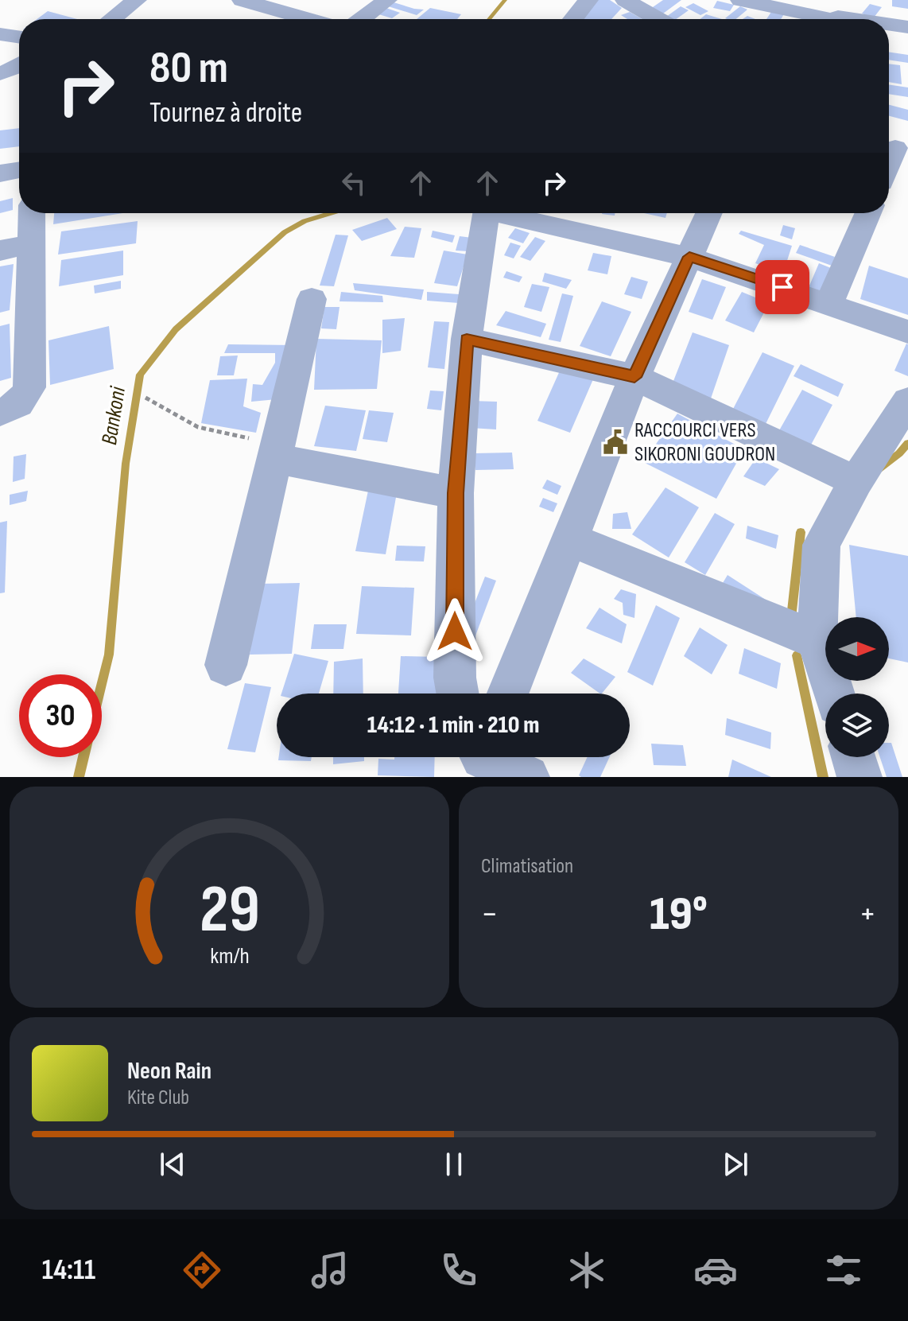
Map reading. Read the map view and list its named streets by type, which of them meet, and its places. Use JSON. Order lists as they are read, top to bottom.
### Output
{
  "water": ["Bankoni"],
  "places": {
    "public building": ["RACCOURCI VERS SIKORONI GOUDRON"]
  },
  "north": "right",
  "page": {
    "turn": ["80 m", "Tournez à droite"],
    "limit": "30",
    "trip": "14:12 · 1 min · 210 m",
    "tile": "Climatisation",
    "heat": ["−", "19°", "+"],
    "song": ["Neon Rain", "Kite Club"],
    "tabs": "14:11",
    "gauge": ["29", "km/h"]
  }
}
